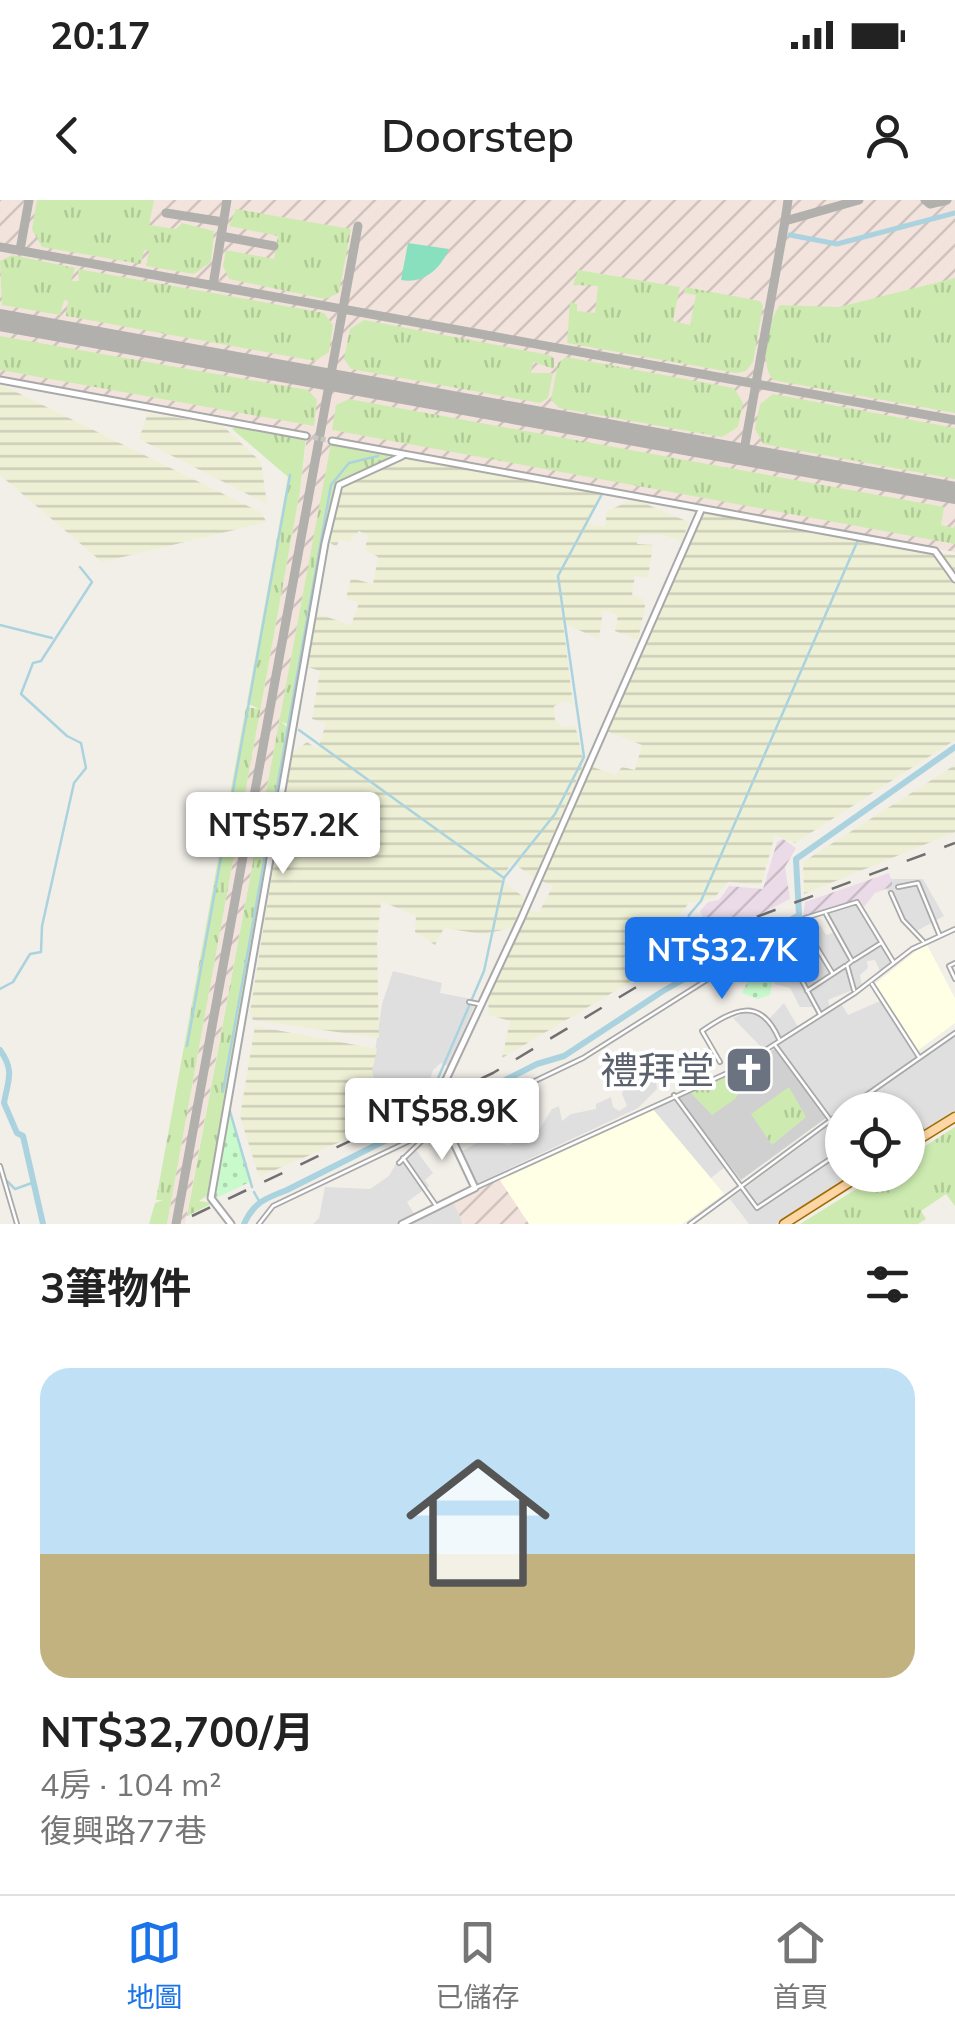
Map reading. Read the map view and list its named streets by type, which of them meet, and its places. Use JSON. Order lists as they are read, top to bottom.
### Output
{
  "places": {
    "church": ["禮拜堂"]
  },
  "page": {
    "status": "20:17",
    "header": "Doorstep",
    "price": ["NT$57.2K", "NT$32.7K", "NT$58.9K"],
    "heading": "3筆物件",
    "list": [
      {
        "name": "NT$32,700/月",
        "note": "4房 · 104 m² · 復興路77巷"
      }
    ],
    "tabs": ["地圖", "已儲存", "首頁"]
  }
}
